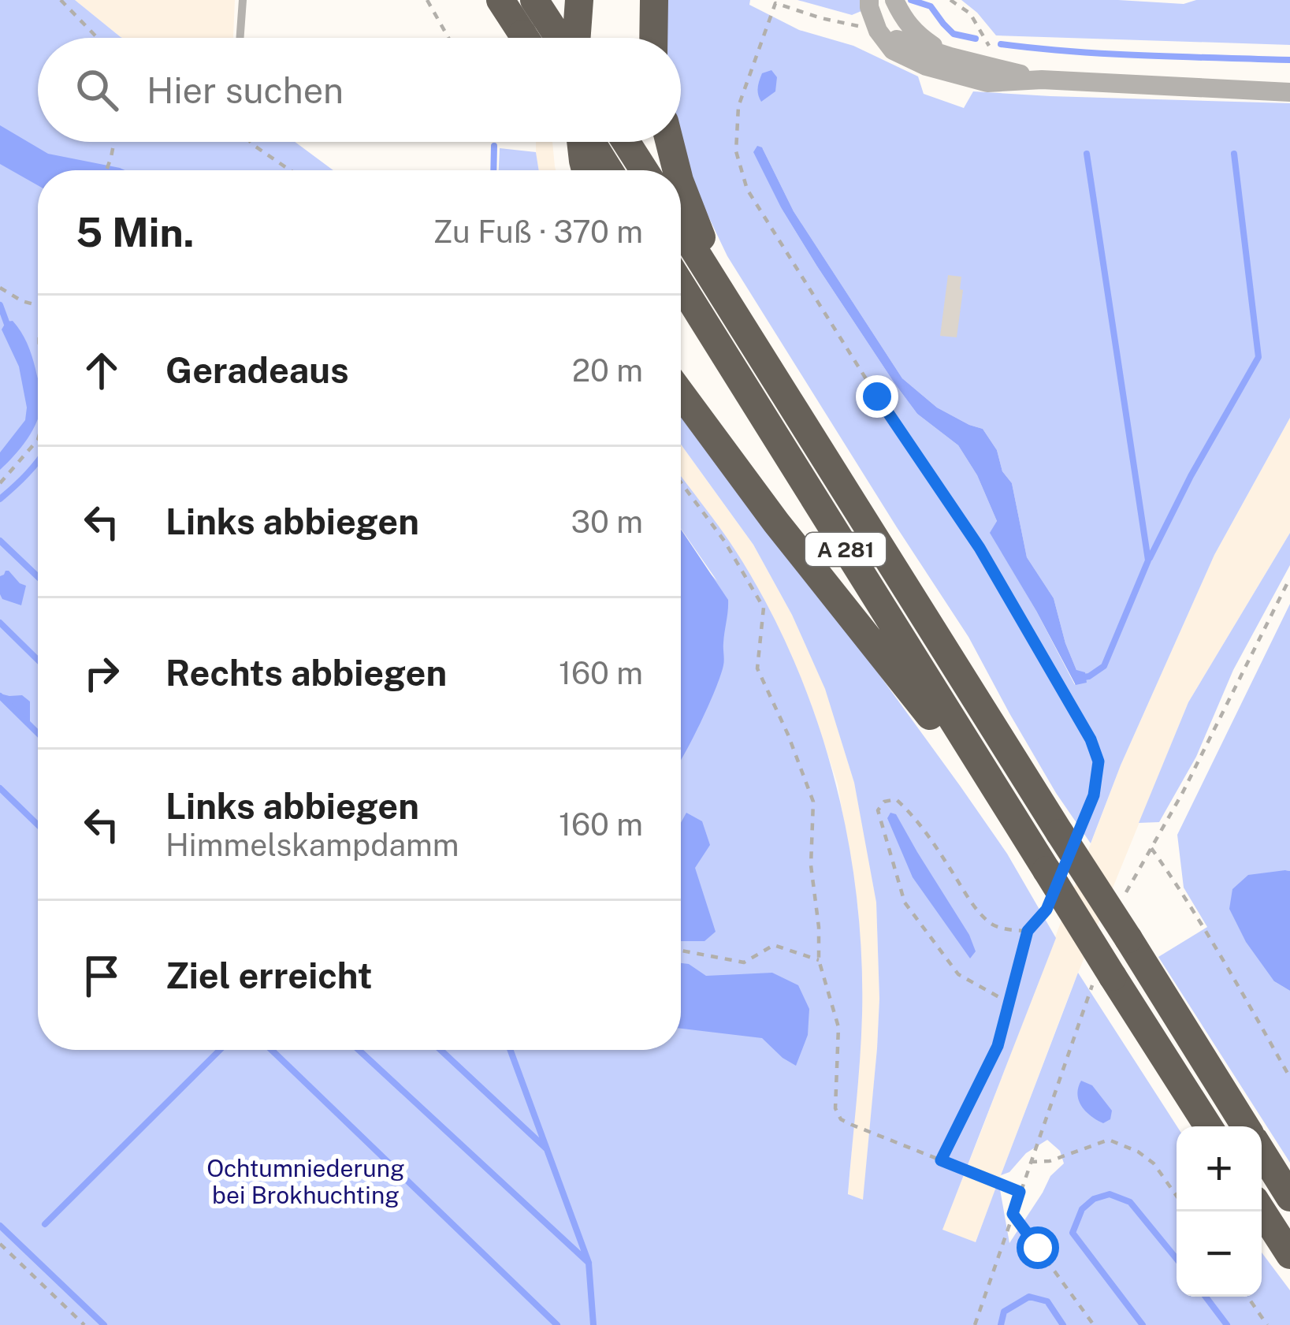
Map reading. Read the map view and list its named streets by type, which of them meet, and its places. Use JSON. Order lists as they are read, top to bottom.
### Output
{
  "streets": {
    "highway": ["A 281"]
  },
  "parks": ["Ochtumniederung bei Brokhuchting"],
  "page": {
    "search": "Hier suchen",
    "heading": ["5 Min.", "Zu Fuß · 370 m"],
    "list": [
      ["Geradeaus", "20 m"],
      ["Links abbiegen", "30 m"],
      ["Rechts abbiegen", "160 m"],
      ["Links abbiegen", "Himmelskampdamm", "160 m"],
      "Ziel erreicht"
    ],
    "map_buttons": ["+", "−"]
  }
}
